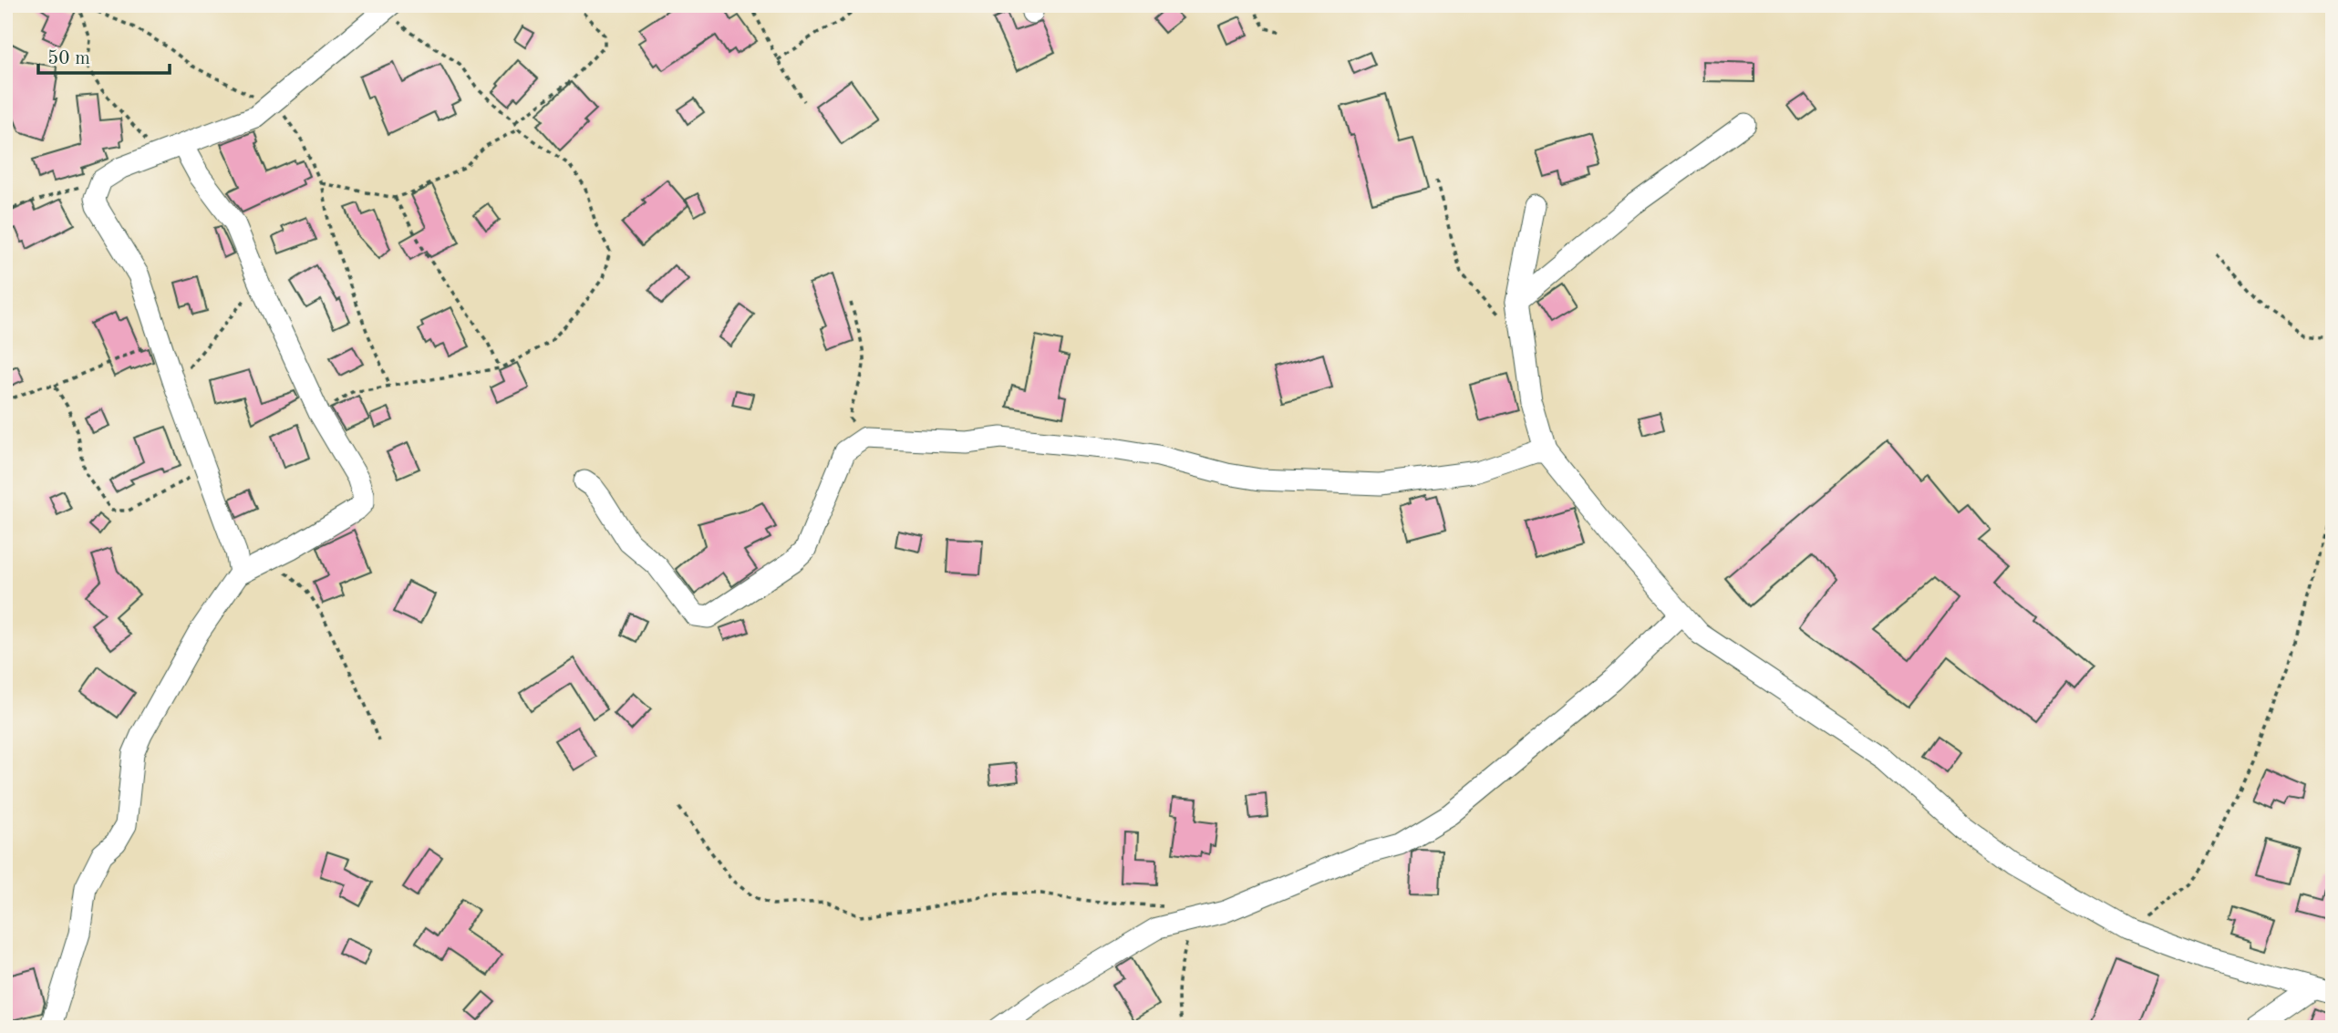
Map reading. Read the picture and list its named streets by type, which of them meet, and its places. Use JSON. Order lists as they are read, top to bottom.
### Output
{
  "scale_bar": "50 m"
}
